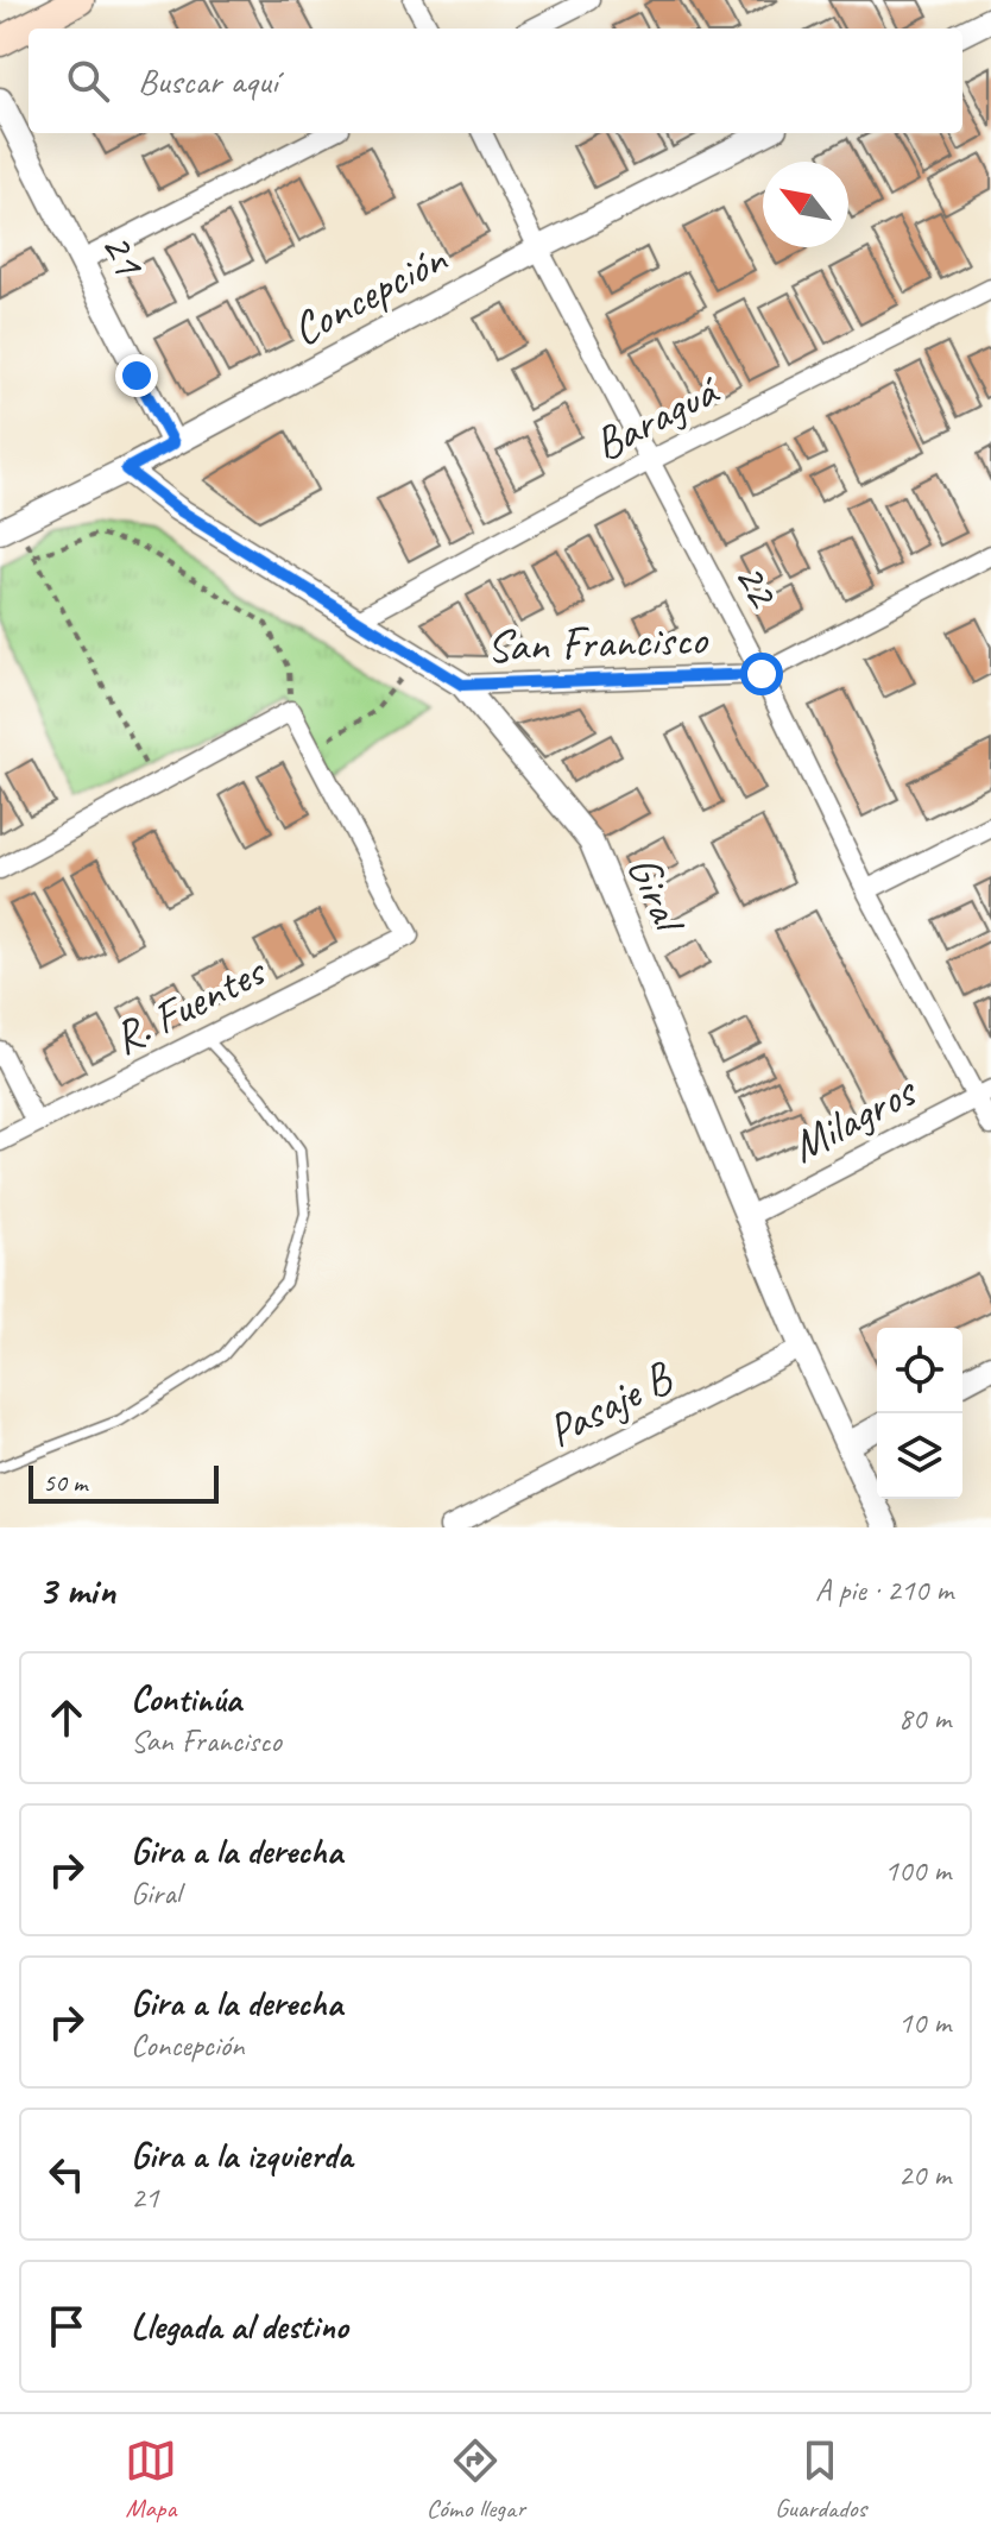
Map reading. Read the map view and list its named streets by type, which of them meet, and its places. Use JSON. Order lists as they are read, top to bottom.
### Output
{
  "streets": {
    "street": [
      "21",
      "Concepción",
      "Baraguá",
      "22",
      "San Francisco",
      "Giral",
      "R. Fuentes",
      "Milagros",
      "Pasaje B"
    ]
  },
  "crossings": [
    ["21", "Concepción"],
    ["Concepción", "22"],
    ["Concepción", "Giral"],
    ["Baraguá", "22"],
    ["Baraguá", "Giral"],
    ["22", "San Francisco"],
    ["22", "Milagros"],
    ["San Francisco", "Giral"],
    ["Giral", "Milagros"],
    ["Giral", "Pasaje B"]
  ],
  "scale_bar": "50 m",
  "north": "top left",
  "page": {
    "search": "Buscar aquí",
    "scale": "50 m",
    "heading": ["3 min", "A pie · 210 m"],
    "list": [
      ["Continúa", "San Francisco", "80 m"],
      ["Gira a la derecha", "Giral", "100 m"],
      ["Gira a la derecha", "Concepción", "10 m"],
      ["Gira a la izquierda", "21", "20 m"],
      "Llegada al destino"
    ],
    "nav": ["Mapa", "Cómo llegar", "Guardados"]
  }
}
